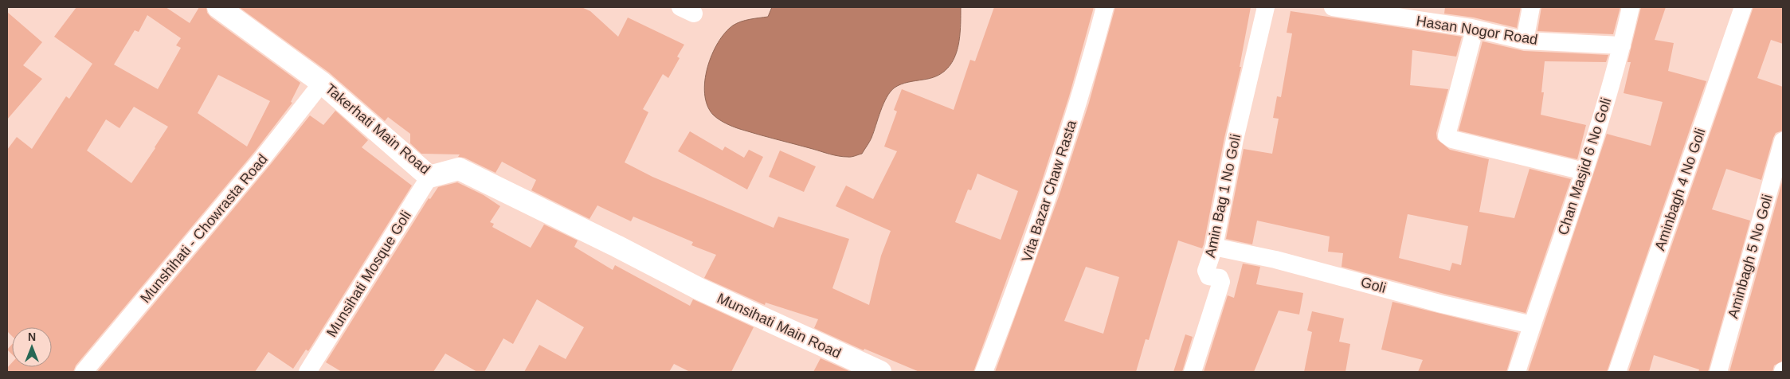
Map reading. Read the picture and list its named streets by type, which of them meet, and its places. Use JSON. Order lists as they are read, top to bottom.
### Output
{
  "streets": {
    "street": [
      "Hasan Nogor Road",
      "Takerhati Main Road",
      "Chan Masjid 6 No Goli",
      "Aminbagh 4 No Goli",
      "Vita Bazar Chaw Rasta",
      "Amin Bag 1 No Goli",
      "Munshihati - Chowrasta Road",
      "Aminbagh 5 No Goli",
      "Munsihati Mosque Goli",
      "Goli",
      "Munsihati Main Road"
    ]
  },
  "crossings": [
    ["Hasan Nogor Road", "Chan Masjid 6 No Goli"],
    ["Takerhati Main Road", "Munshihati - Chowrasta Road"],
    ["Takerhati Main Road", "Munsihati Mosque Goli"],
    ["Takerhati Main Road", "Munsihati Main Road"],
    ["Chan Masjid 6 No Goli", "Goli"],
    ["Amin Bag 1 No Goli", "Goli"]
  ],
  "north": "top"
}
